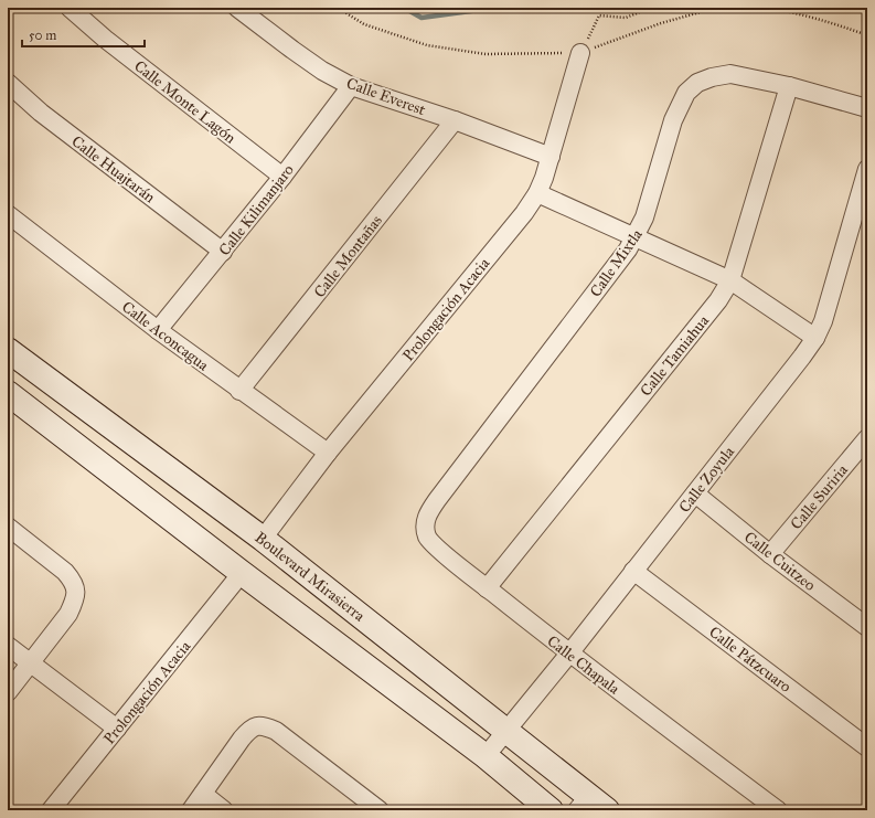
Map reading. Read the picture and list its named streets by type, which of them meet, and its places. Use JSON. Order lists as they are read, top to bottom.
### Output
{
  "streets": {
    "main road": ["Boulevard Mirasierra"],
    "street": [
      "Calle Everest",
      "Calle Monte Lagón",
      "Calle Huajtarán",
      "Calle Kilimanjaro",
      "Calle Montañas",
      "Calle Mixtla",
      "Prolongación Acacia",
      "Calle Aconcagua",
      "Calle Tamiahua",
      "Calle Zoyula",
      "Calle Suriria",
      "Calle Cuitzeo",
      "Calle Pátzcuaro",
      "Calle Chapala"
    ]
  },
  "crossings": [
    ["Calle Everest", "Calle Kilimanjaro"],
    ["Calle Everest", "Calle Montañas"],
    ["Calle Everest", "Prolongación Acacia"],
    ["Calle Monte Lagón", "Calle Kilimanjaro"],
    ["Calle Huajtarán", "Calle Kilimanjaro"],
    ["Calle Kilimanjaro", "Calle Aconcagua"],
    ["Calle Montañas", "Calle Aconcagua"],
    ["Calle Mixtla", "Calle Tamiahua"],
    ["Calle Mixtla", "Calle Chapala"],
    ["Prolongación Acacia", "Calle Aconcagua"],
    ["Prolongación Acacia", "Boulevard Mirasierra"],
    ["Calle Tamiahua", "Calle Chapala"],
    ["Calle Zoyula", "Calle Cuitzeo"],
    ["Calle Zoyula", "Boulevard Mirasierra"],
    ["Calle Zoyula", "Calle Pátzcuaro"],
    ["Calle Zoyula", "Calle Chapala"],
    ["Calle Suriria", "Calle Cuitzeo"]
  ],
  "scale_bar": "50 m"
}
